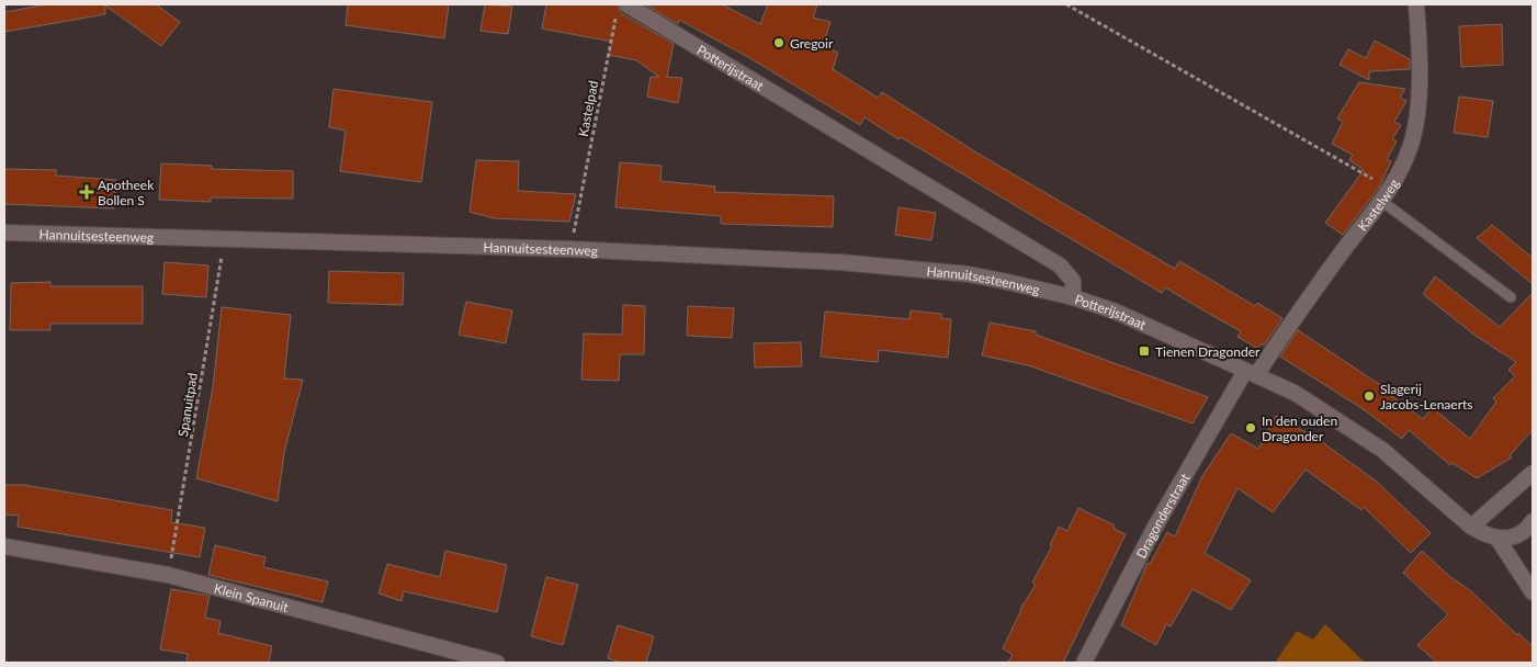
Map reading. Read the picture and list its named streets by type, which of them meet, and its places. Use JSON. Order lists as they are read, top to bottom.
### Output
{
  "streets": {
    "street": [
      "Potterijstraat",
      "Kastelweg",
      "Hannuitsesteenweg",
      "Dragonderstraat",
      "Klein Spanuit"
    ],
    "path": ["Kastelpad", "Spanuitpad"]
  },
  "crossings": [
    ["Potterijstraat", "Kastelpad"],
    ["Potterijstraat", "Kastelweg"],
    ["Potterijstraat", "Hannuitsesteenweg"],
    ["Potterijstraat", "Dragonderstraat"],
    ["Kastelweg", "Dragonderstraat"],
    ["Hannuitsesteenweg", "Spanuitpad"],
    ["Spanuitpad", "Klein Spanuit"]
  ],
  "places": {
    "other": ["Gregoir", "Slagerij Jacobs-Lenaerts", "In den ouden Dragonder"],
    "health": ["Apotheek Bollen S"],
    "transit": ["Tienen Dragonder"]
  }
}
